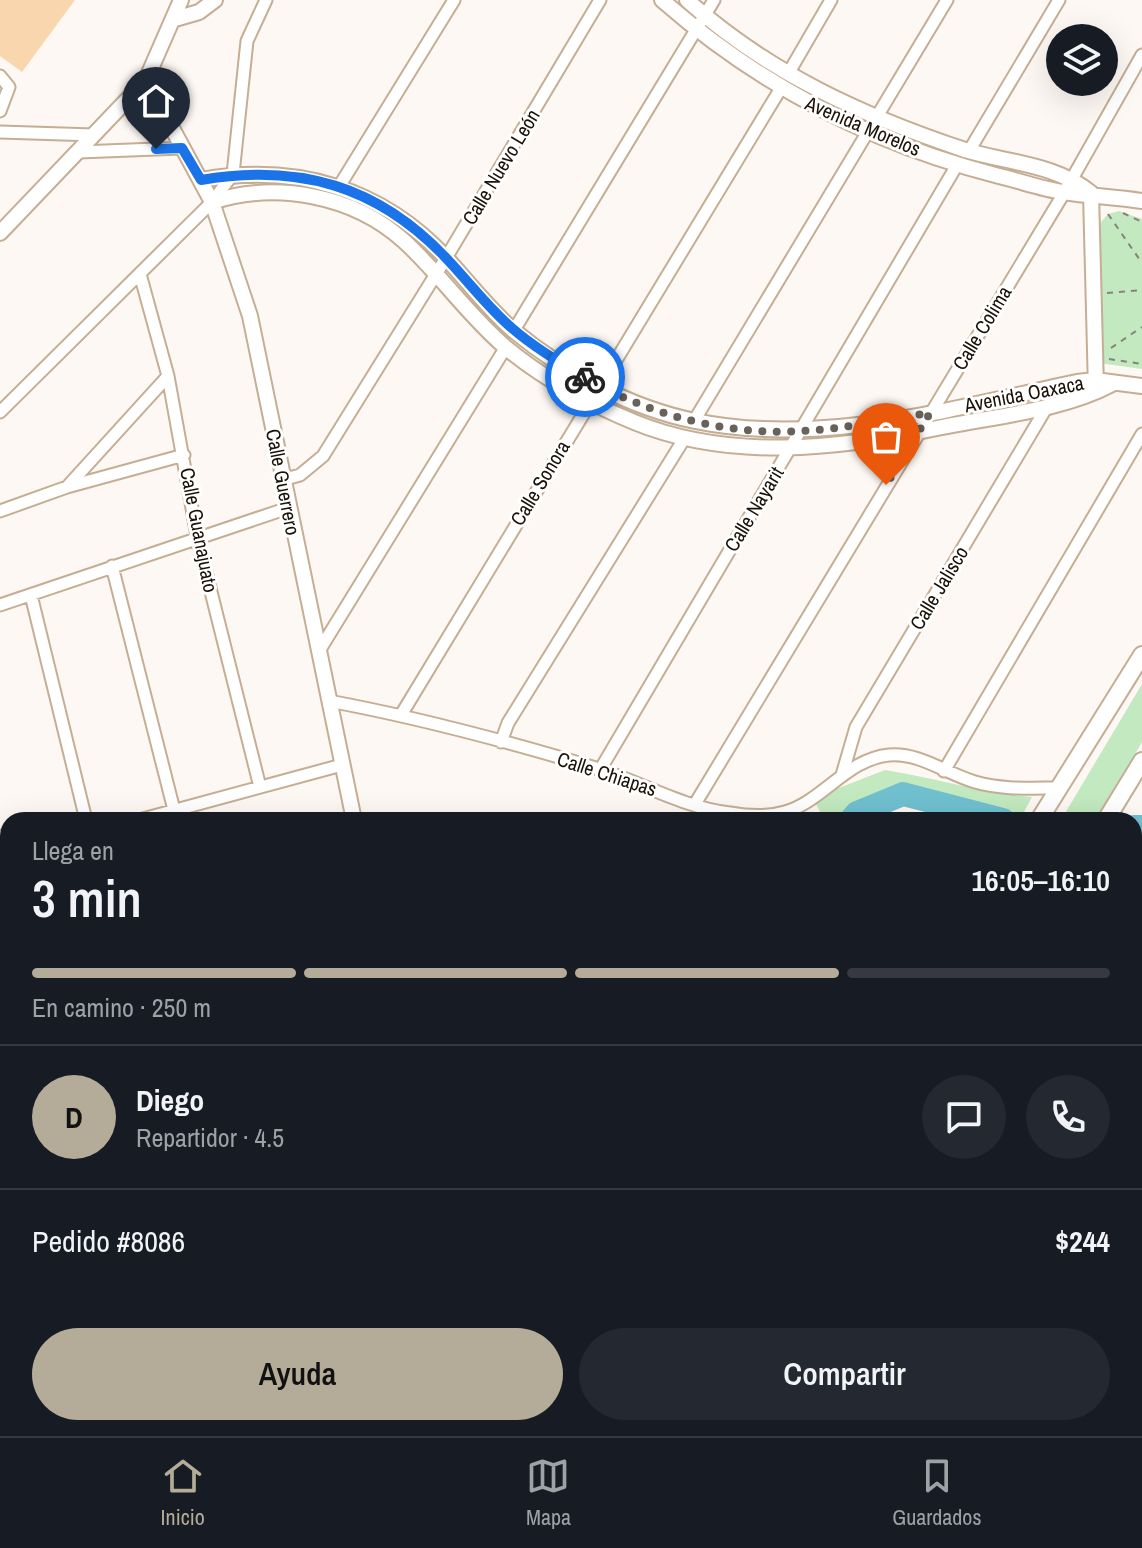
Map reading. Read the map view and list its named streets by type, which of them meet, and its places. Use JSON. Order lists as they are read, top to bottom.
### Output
{
  "streets": {
    "street": [
      "Avenida Morelos",
      "Calle Nuevo León",
      "Calle Colima",
      "Avenida Oaxaca",
      "Calle Guerrero",
      "Calle Sonora",
      "Calle Nayarit",
      "Calle Guanajuato",
      "Calle Jalisco",
      "Calle Chiapas"
    ]
  },
  "crossings": [
    ["Avenida Morelos", "Calle Colima"],
    ["Avenida Morelos", "Calle Sonora"],
    ["Avenida Morelos", "Calle Nayarit"],
    ["Calle Nuevo León", "Avenida Oaxaca"],
    ["Calle Nuevo León", "Calle Guerrero"],
    ["Calle Colima", "Avenida Oaxaca"],
    ["Calle Colima", "Calle Chiapas"],
    ["Avenida Oaxaca", "Calle Guerrero"],
    ["Avenida Oaxaca", "Calle Sonora"],
    ["Avenida Oaxaca", "Calle Nayarit"],
    ["Avenida Oaxaca", "Calle Jalisco"],
    ["Calle Guerrero", "Calle Chiapas"],
    ["Calle Sonora", "Calle Chiapas"],
    ["Calle Nayarit", "Calle Chiapas"],
    ["Calle Jalisco", "Calle Chiapas"]
  ],
  "page": {
    "heading": ["3 min", "Llega en", "16:05–16:10"],
    "panel": [
      "Diego",
      "Repartidor · 4.5",
      "Pedido #8086",
      "$244"
    ],
    "bar": "En camino · 250 m",
    "round": "D",
    "buttons": ["Ayuda", "Compartir"],
    "tabs": ["Inicio", "Mapa", "Guardados"]
  }
}
